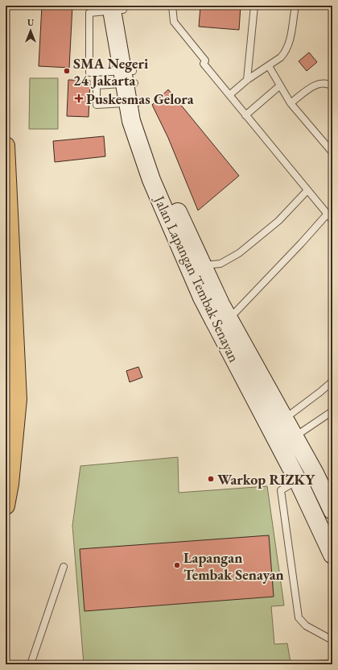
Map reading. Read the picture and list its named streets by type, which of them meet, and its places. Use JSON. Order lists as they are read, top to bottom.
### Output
{
  "streets": {
    "main road": ["Jalan Lapangan Tembak Senayan"]
  },
  "places": {
    "other": ["SMA Negeri 24 Jakarta", "Warkop RIZKY", "Lapangan Tembak Senayan"],
    "health": ["Puskesmas Gelora"]
  },
  "north": "top"
}
